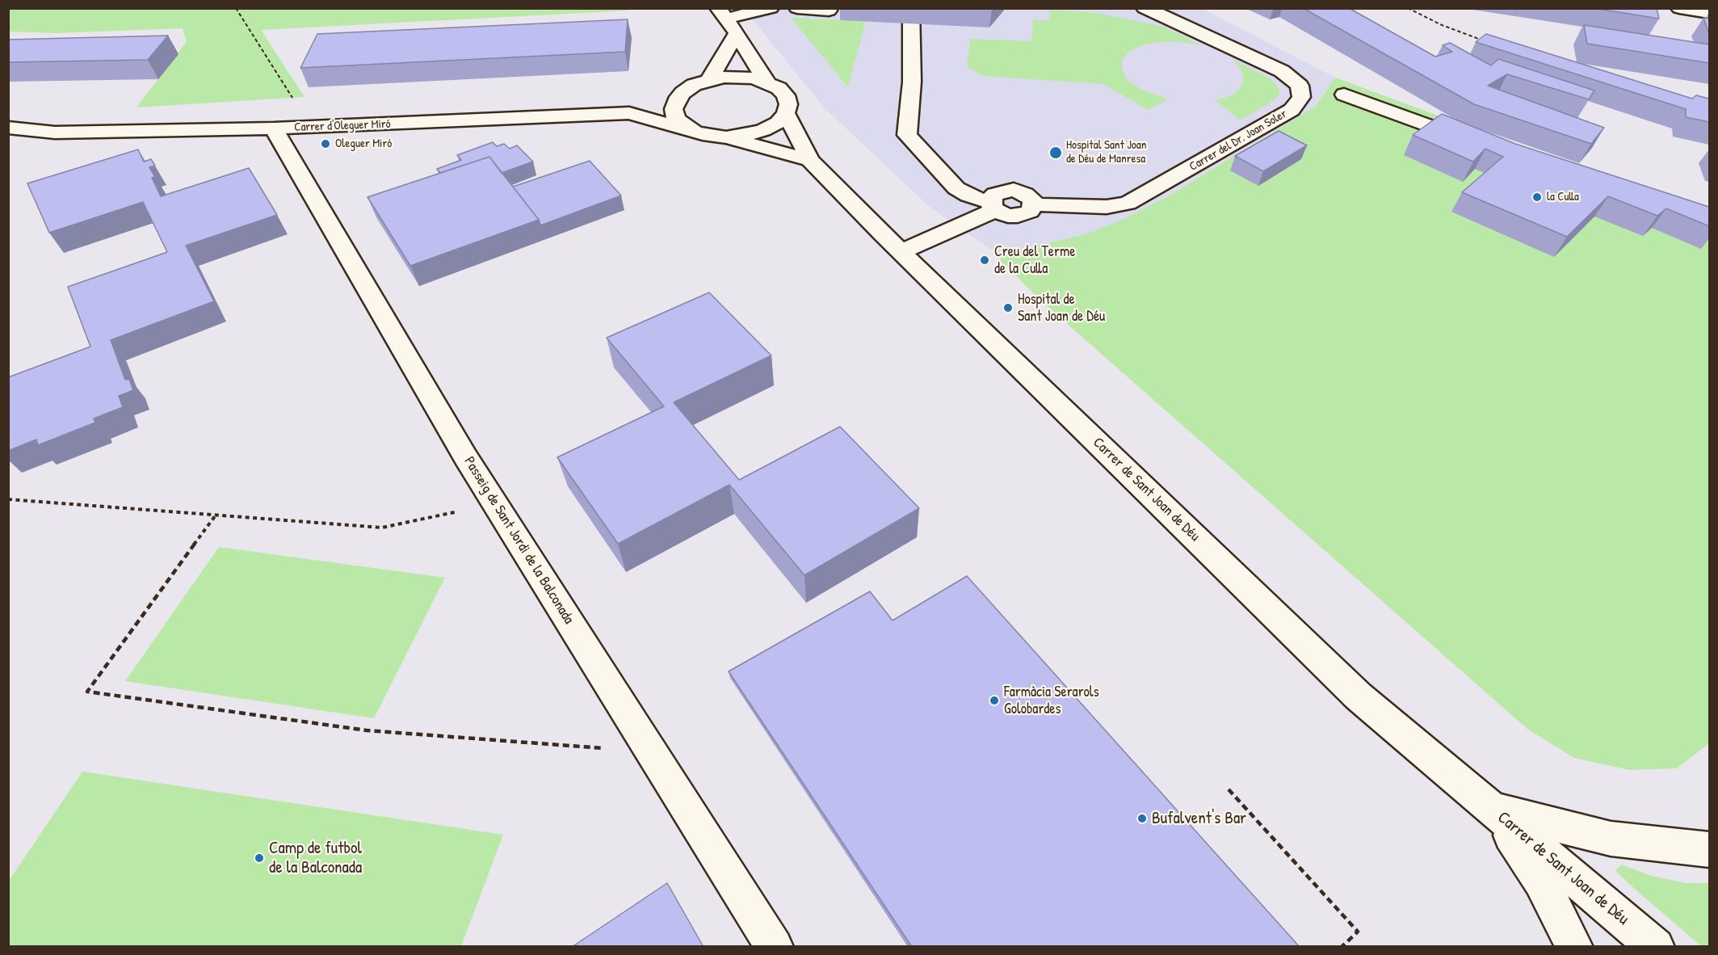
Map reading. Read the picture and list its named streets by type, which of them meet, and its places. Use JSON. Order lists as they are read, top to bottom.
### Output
{
  "streets": {
    "street": [
      "Carrer d'Oleguer Miró",
      "Carrer del Dr. Joan Soler",
      "Carrer de Sant Joan de Déu",
      "Passeig de Sant Jordi de la Balconada"
    ]
  },
  "crossings": [
    ["Carrer d'Oleguer Miró", "Carrer de Sant Joan de Déu"],
    ["Carrer d'Oleguer Miró", "Passeig de Sant Jordi de la Balconada"]
  ],
  "places": [
    "Oleguer Miró",
    "Hospital Sant Joan de Déu de Manresa",
    "la Culla",
    "Creu del Terme de la Culla",
    "Hospital de Sant Joan de Déu",
    "Farmàcia Serarols Golobardes",
    "Bufalvent's Bar",
    "Camp de futbol de la Balconada"
  ]
}
